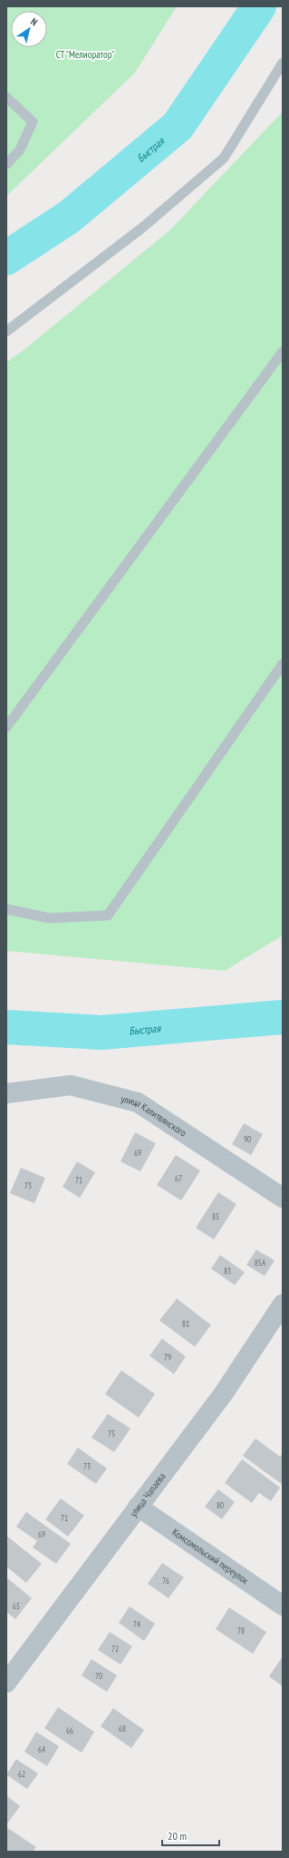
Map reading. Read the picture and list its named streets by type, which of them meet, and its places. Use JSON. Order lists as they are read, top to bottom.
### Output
{
  "streets": {
    "street": ["улица Калитвянского", "улица Чапаева", "Комсомольский переулок"]
  },
  "crossings": [
    ["улица Чапаева", "Комсомольский переулок"]
  ],
  "water": ["Быстрая"],
  "parks": ["СТ \"Мелиоратор\""],
  "house_numbers": [
    "90",
    "69",
    "67",
    "71",
    "73",
    "85",
    "85А",
    "83",
    "81",
    "79",
    "75",
    "73",
    "80",
    "71",
    "69",
    "76",
    "65",
    "74",
    "78",
    "72",
    "70",
    "68",
    "66",
    "64",
    "62"
  ],
  "scale_bar": "20 m",
  "north": "top right"
}
